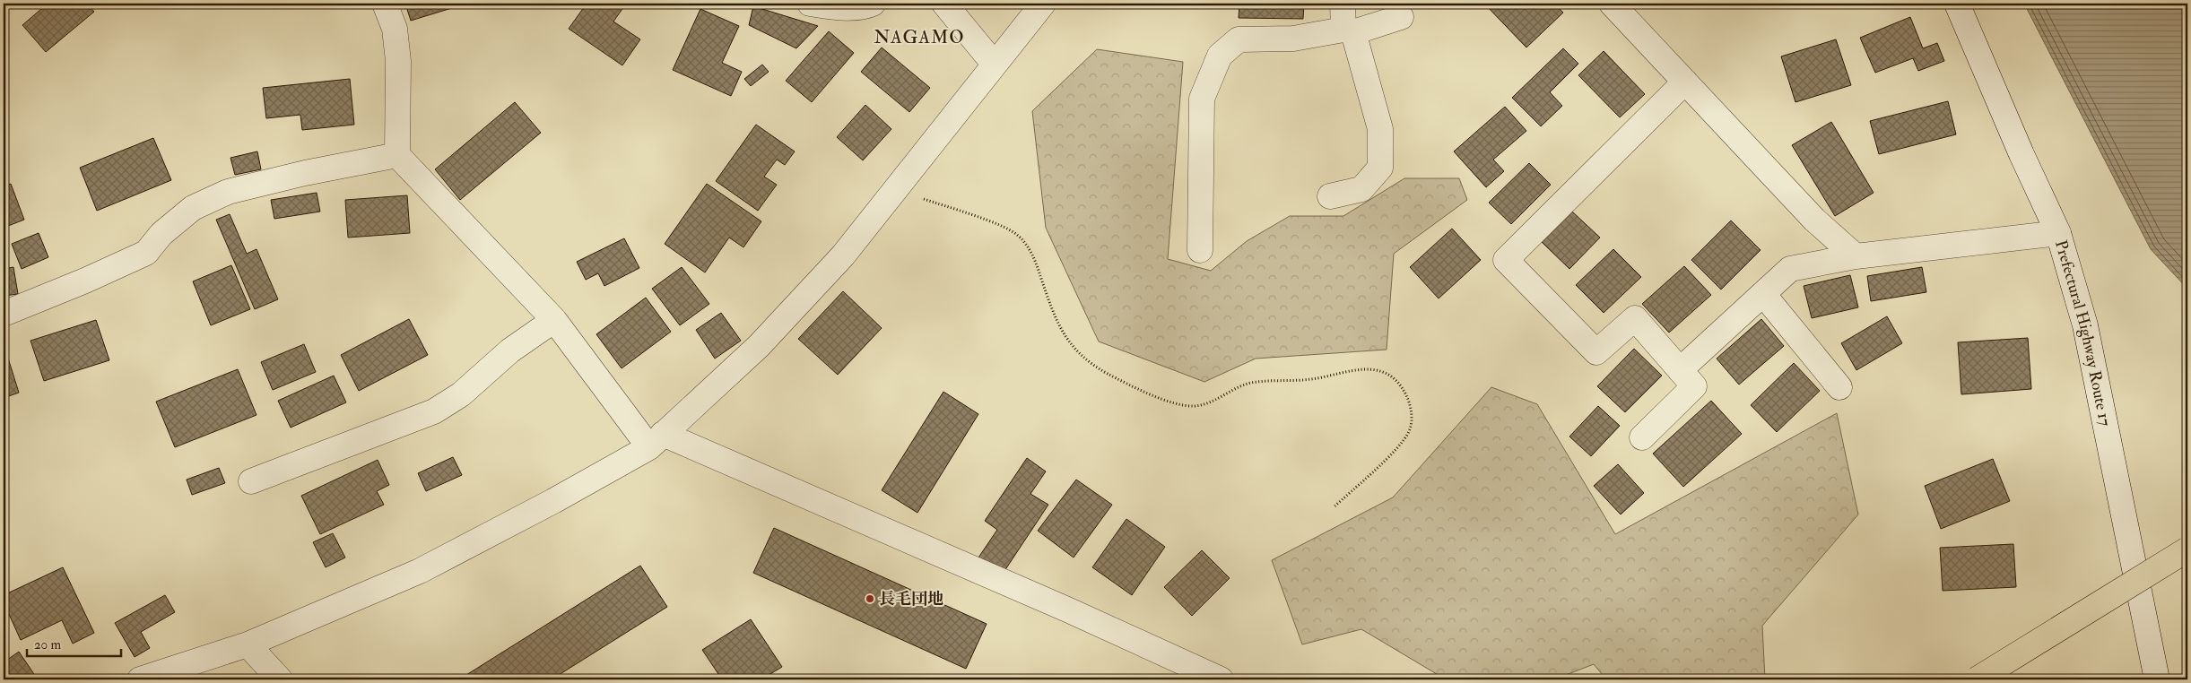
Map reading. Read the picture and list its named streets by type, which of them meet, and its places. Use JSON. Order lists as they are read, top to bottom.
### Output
{
  "streets": {
    "street": ["Prefectural Highway Route 17"]
  },
  "districts": ["NAGAMO"],
  "places": ["長毛団地"],
  "scale_bar": "20 m"
}
